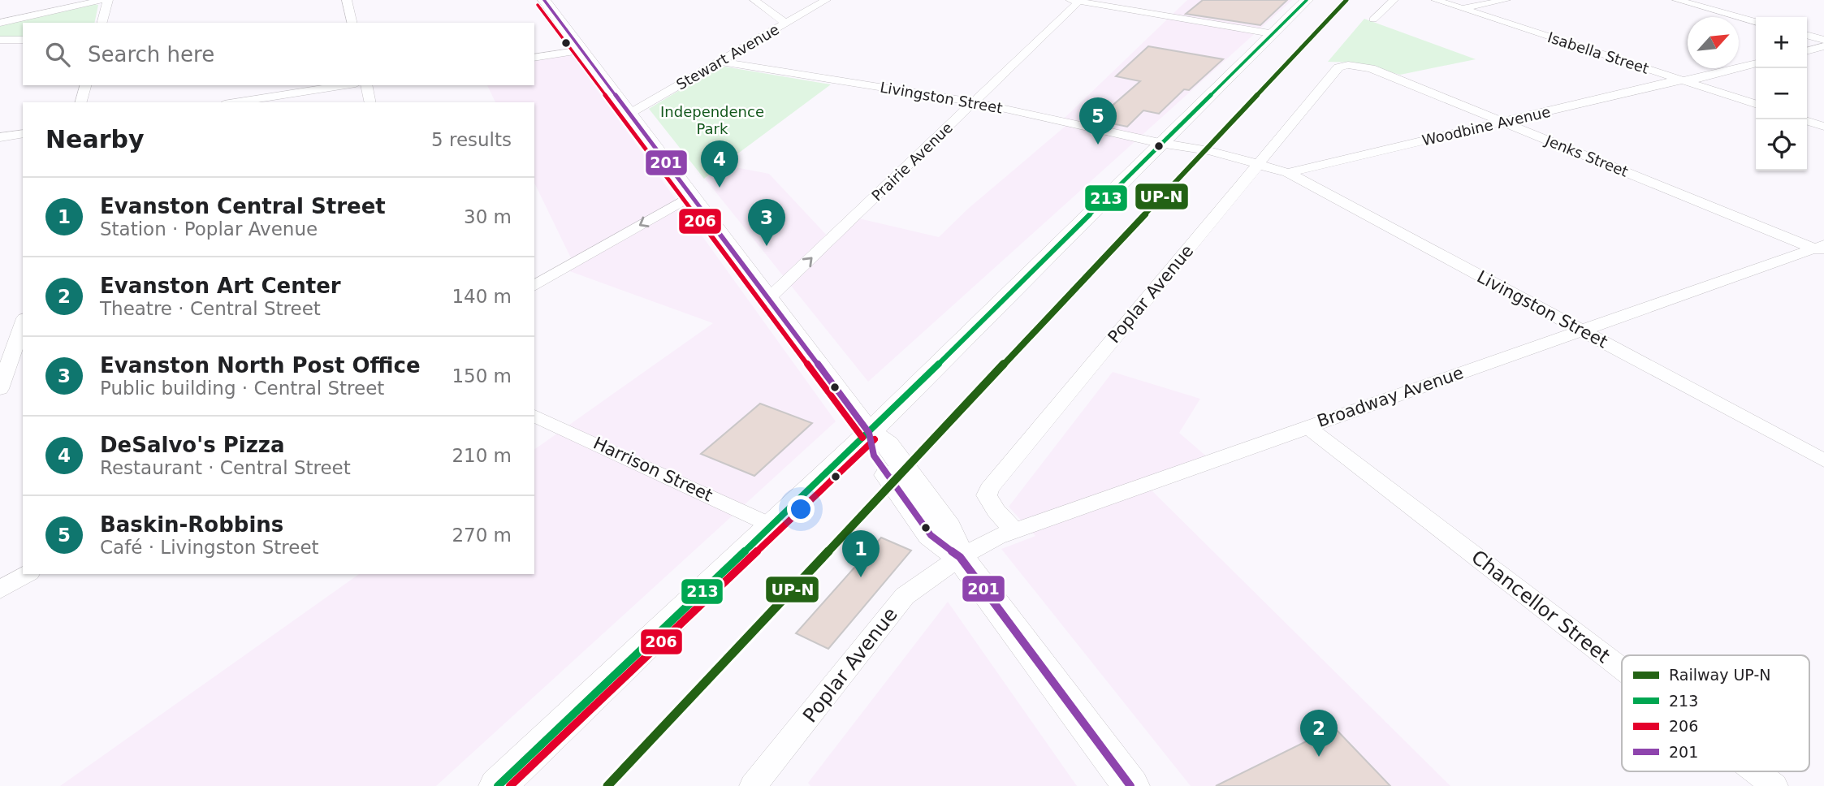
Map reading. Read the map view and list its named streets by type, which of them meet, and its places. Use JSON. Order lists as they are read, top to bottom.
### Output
{
  "streets": {
    "street": [
      "Isabella Street",
      "Stewart Avenue",
      "Livingston Street",
      "Woodbine Avenue",
      "Jenks Street",
      "Prairie Avenue",
      "Poplar Avenue",
      "Broadway Avenue",
      "Harrison Street",
      "Chancellor Street"
    ]
  },
  "crossings": [
    ["Isabella Street", "Woodbine Avenue"],
    ["Stewart Avenue", "Livingston Street"],
    ["Livingston Street", "Woodbine Avenue"],
    ["Livingston Street", "Prairie Avenue"],
    ["Livingston Street", "Poplar Avenue"],
    ["Livingston Street", "Broadway Avenue"],
    ["Woodbine Avenue", "Jenks Street"],
    ["Jenks Street", "Poplar Avenue"],
    ["Jenks Street", "Broadway Avenue"],
    ["Poplar Avenue", "Broadway Avenue"],
    ["Broadway Avenue", "Chancellor Street"]
  ],
  "one_way": ["Prairie Avenue"],
  "parks": ["Independence Park"],
  "lines": [
    "rail line UP-N",
    "transit line 213",
    "transit line 201",
    "transit line 206"
  ],
  "legend": [
    "Railway UP-N",
    "213",
    "206",
    "201"
  ],
  "north": "top right",
  "page": {
    "map_buttons": ["+", "−"],
    "search": "Search here",
    "pins": [
      "5",
      "4",
      "3",
      "1",
      "2"
    ],
    "heading": ["Nearby", "5 results"],
    "list": [
      {
        "mark": "1",
        "name": "Evanston Central Street",
        "note": "Station · Poplar Avenue",
        "value": "30 m"
      },
      {
        "mark": "2",
        "name": "Evanston Art Center",
        "note": "Theatre · Central Street",
        "value": "140 m"
      },
      {
        "mark": "3",
        "name": "Evanston North Post Office",
        "note": "Public building · Central Street",
        "value": "150 m"
      },
      {
        "mark": "4",
        "name": "DeSalvo's Pizza",
        "note": "Restaurant · Central Street",
        "value": "210 m"
      },
      {
        "mark": "5",
        "name": "Baskin-Robbins",
        "note": "Café · Livingston Street",
        "value": "270 m"
      }
    ]
  }
}
